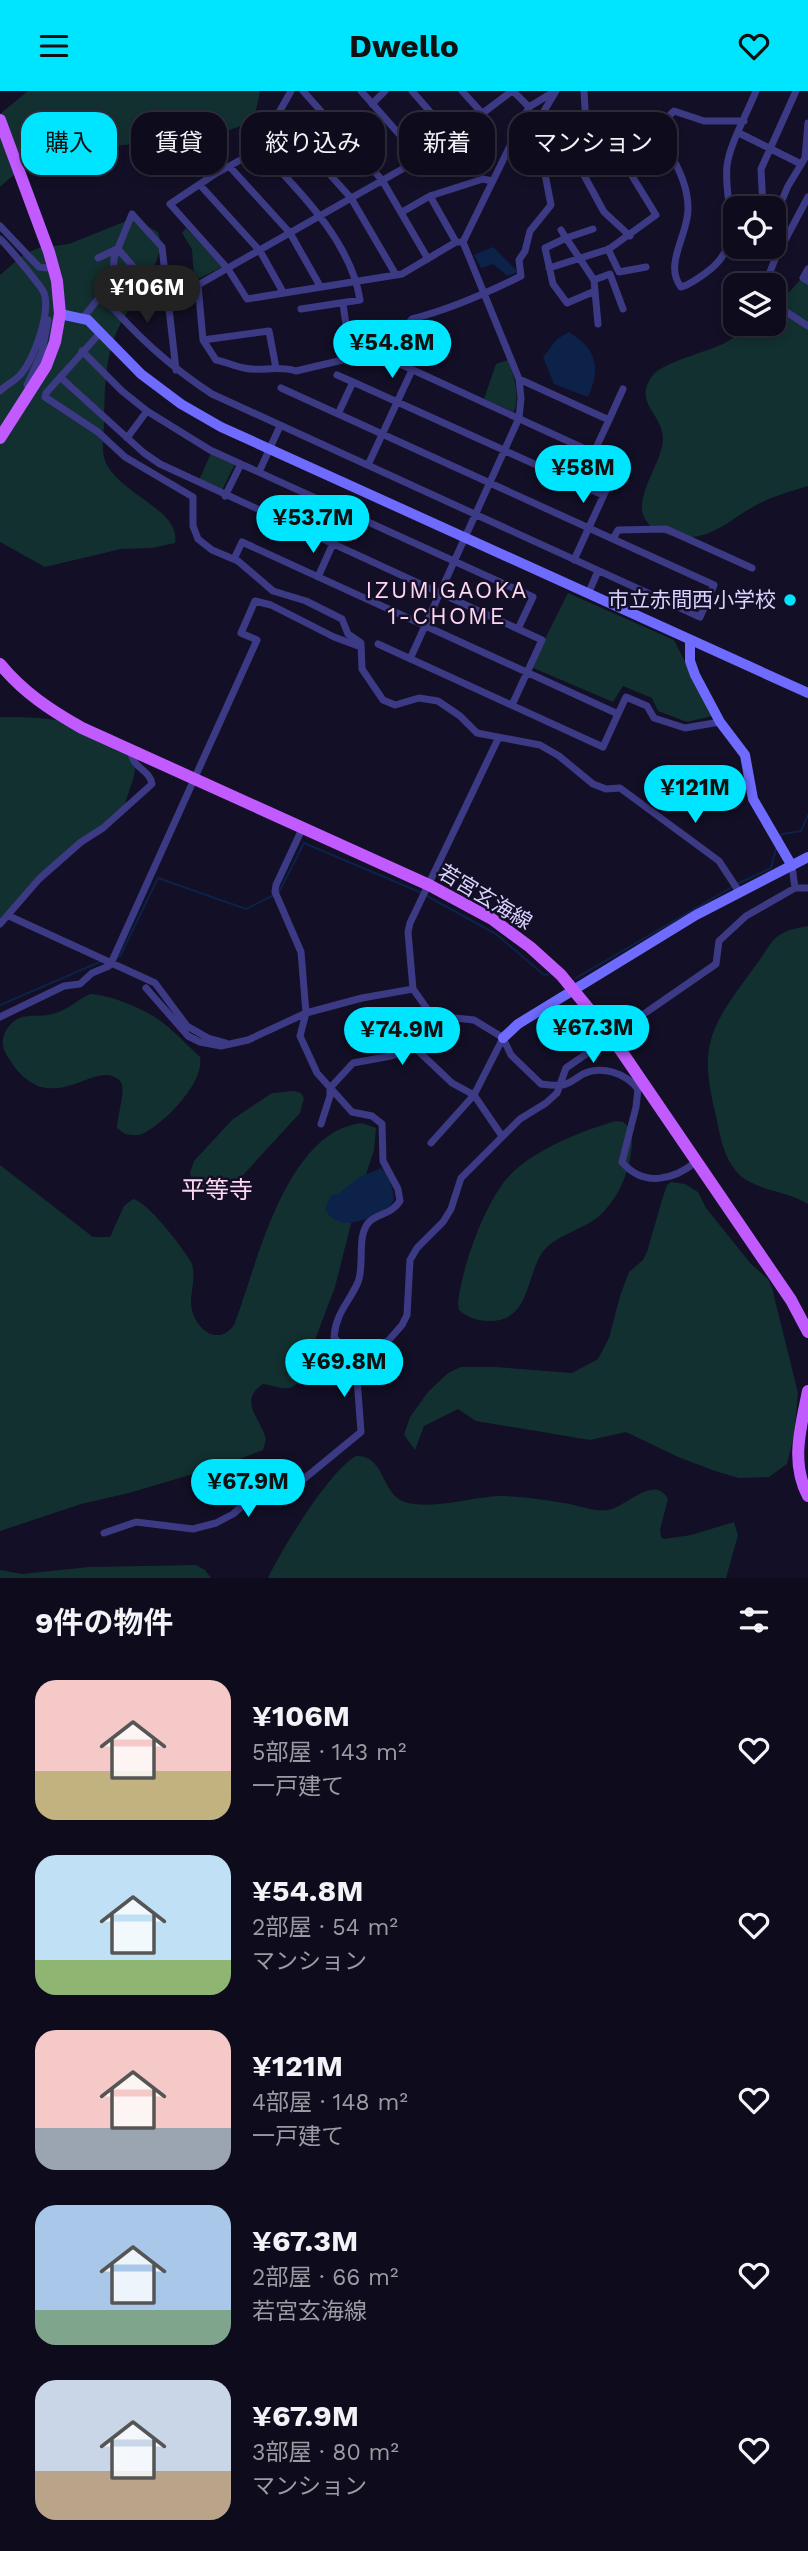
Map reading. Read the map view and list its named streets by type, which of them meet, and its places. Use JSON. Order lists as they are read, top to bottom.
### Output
{
  "streets": {
    "main road": ["若宮玄海線"]
  },
  "districts": ["IZUMIGAOKA 1-CHOME", "平等寺"],
  "places": ["市立赤間西小学校"],
  "page": {
    "header": "Dwello",
    "chip": [
      "購入",
      "賃貸",
      "絞り込み",
      "新着",
      "マンション"
    ],
    "price": [
      "¥106M",
      "¥54.8M",
      "¥58M",
      "¥53.7M",
      "¥121M",
      "¥67.3M",
      "¥74.9M",
      "¥69.8M",
      "¥67.9M"
    ],
    "heading": "9件の物件",
    "list": [
      {
        "name": "¥106M",
        "note": "5部屋 · 143 m² · 一戸建て"
      },
      {
        "name": "¥54.8M",
        "note": "2部屋 · 54 m² · マンション"
      },
      {
        "name": "¥121M",
        "note": "4部屋 · 148 m² · 一戸建て"
      },
      {
        "name": "¥67.3M",
        "note": "2部屋 · 66 m² · 若宮玄海線"
      },
      {
        "name": "¥67.9M",
        "note": "3部屋 · 80 m² · マンション"
      }
    ]
  }
}
